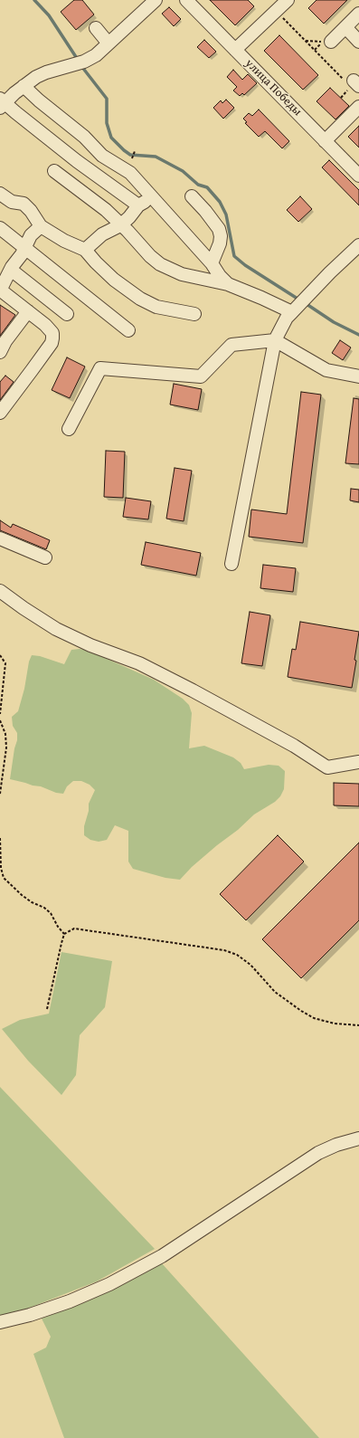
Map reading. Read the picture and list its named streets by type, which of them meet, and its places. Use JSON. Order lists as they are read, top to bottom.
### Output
{
  "streets": {
    "street": ["улица Победы"]
  }
}
